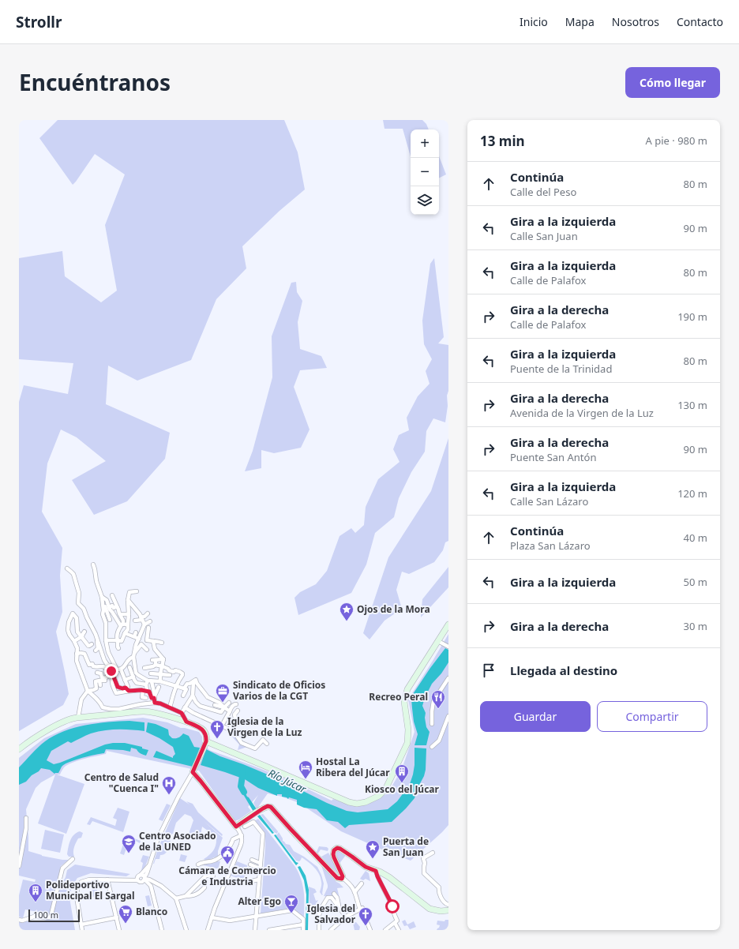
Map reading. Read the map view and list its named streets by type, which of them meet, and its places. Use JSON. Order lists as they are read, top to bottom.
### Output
{
  "water": ["Río Júcar"],
  "places": {
    "place": ["Ojos de la Mora", "Puerta de San Juan"],
    "office": ["Sindicato de Oficios Varios de la CGT"],
    "restaurant": ["Recreo Peral"],
    "church": ["Iglesia de la Virgen de la Luz", "Iglesia del Salvador"],
    "hotel": ["Hostal La Ribera del Júcar"],
    "building": ["Kiosco del Júcar", "Polideportivo Municipal El Sargal"],
    "hospital": ["Centro de Salud \"Cuenca I\""],
    "school or university": ["Centro Asociado de la UNED"],
    "public building": ["Cámara de Comercio e Industria"],
    "bar": ["Alter Ego"],
    "supermarket": ["Blanco"]
  },
  "scale_bar": "100 m",
  "page": {
    "header": "Strollr",
    "nav": [
      "Inicio",
      "Mapa",
      "Nosotros",
      "Contacto"
    ],
    "title": "Encuéntranos",
    "buttons": [
      "Cómo llegar",
      ["Guardar", "Compartir"]
    ],
    "heading": ["13 min", "A pie · 980 m"],
    "map_buttons": ["+", "−"],
    "list": [
      ["Continúa", "Calle del Peso", "80 m"],
      ["Gira a la izquierda", "Calle San Juan", "90 m"],
      ["Gira a la izquierda", "Calle de Palafox", "80 m"],
      ["Gira a la derecha", "Calle de Palafox", "190 m"],
      ["Gira a la izquierda", "Puente de la Trinidad", "80 m"],
      ["Gira a la derecha", "Avenida de la Virgen de la Luz", "130 m"],
      ["Gira a la derecha", "Puente San Antón", "90 m"],
      ["Gira a la izquierda", "Calle San Lázaro", "120 m"],
      ["Continúa", "Plaza San Lázaro", "40 m"],
      ["Gira a la izquierda", "50 m"],
      ["Gira a la derecha", "30 m"],
      "Llegada al destino"
    ],
    "scale": "100 m"
  }
}
